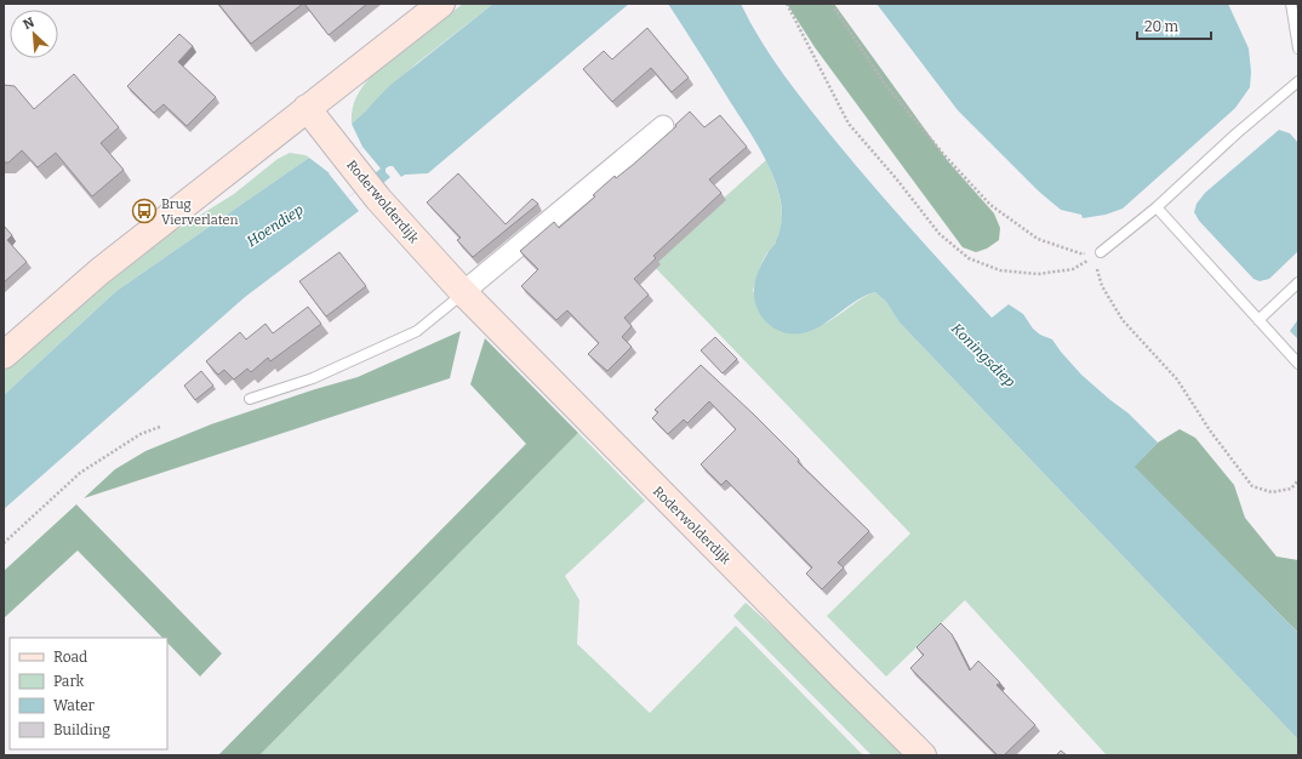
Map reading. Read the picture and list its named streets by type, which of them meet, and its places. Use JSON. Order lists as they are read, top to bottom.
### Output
{
  "streets": {
    "street": ["Roderwolderdijk"]
  },
  "water": ["Hoendiep", "Koningsdiep"],
  "places": {
    "bus stop": ["Brug Vierverlaten"]
  },
  "legend": [
    "Road",
    "Park",
    "Water",
    "Building"
  ],
  "scale_bar": "20 m",
  "north": "top left"
}
